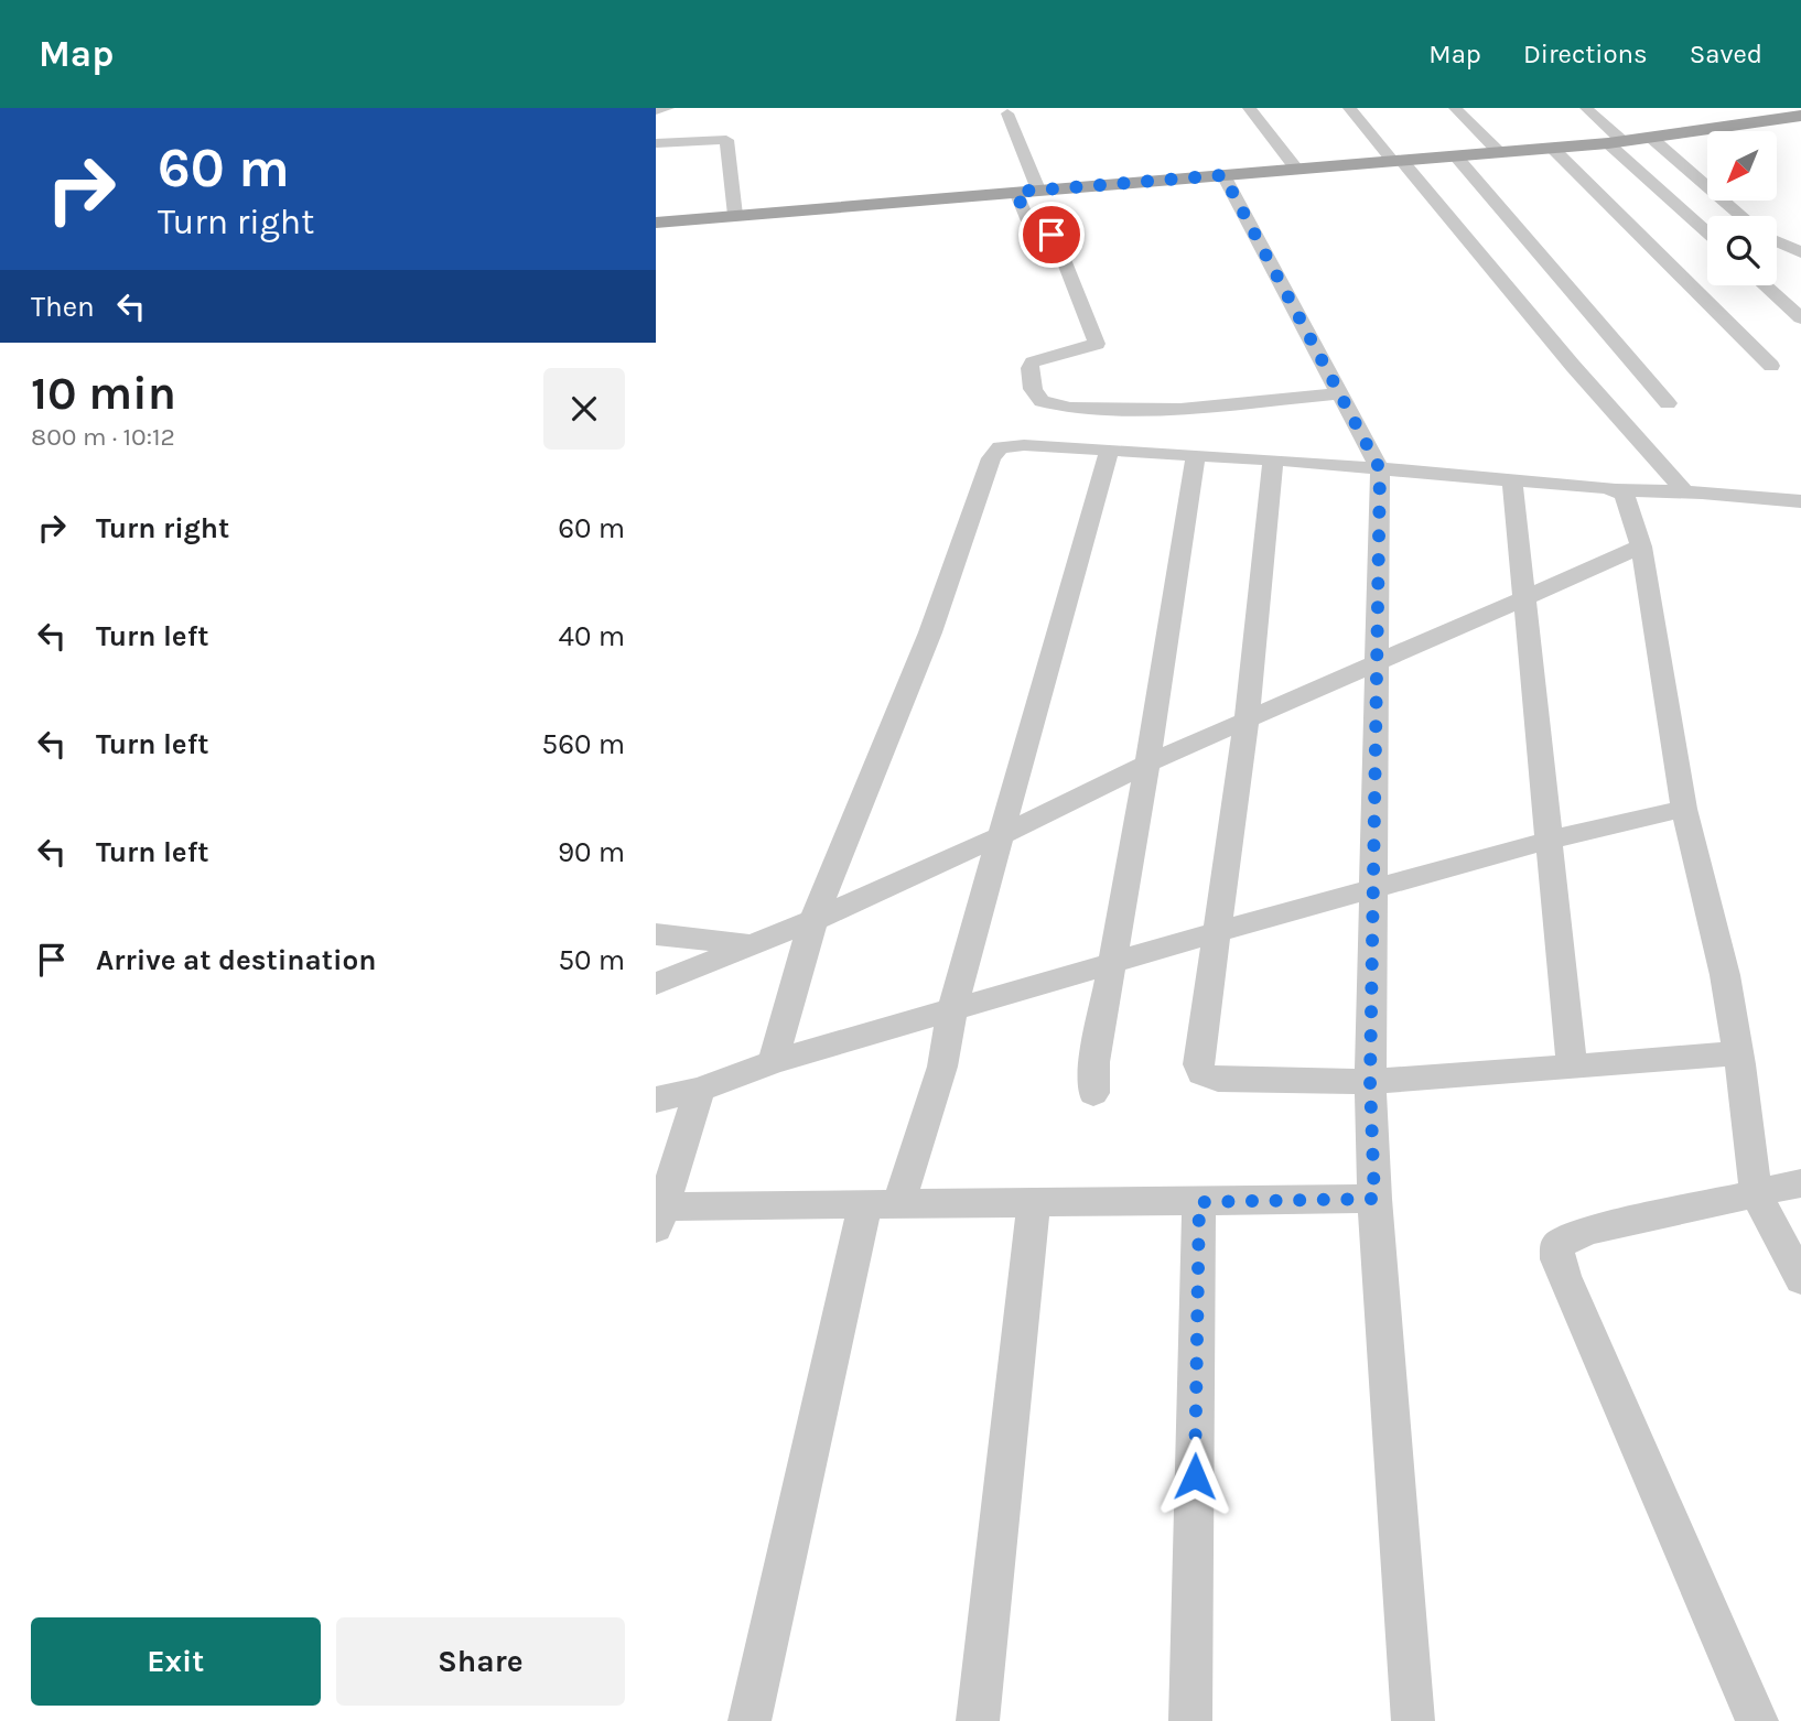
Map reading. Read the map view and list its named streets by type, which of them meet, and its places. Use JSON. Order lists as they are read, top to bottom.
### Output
{
  "north": "bottom left",
  "page": {
    "header": "Map",
    "nav": ["Map", "Directions", "Saved"],
    "turn": ["60 m", "Turn right"],
    "then": "Then",
    "heading": ["10 min", "800 m · 10:12"],
    "list": [
      {
        "name": "Turn right",
        "value": "60 m"
      },
      {
        "name": "Turn left",
        "value": "40 m"
      },
      {
        "name": "Turn left",
        "value": "560 m"
      },
      {
        "name": "Turn left",
        "value": "90 m"
      },
      {
        "name": "Arrive at destination",
        "value": "50 m"
      }
    ],
    "buttons": ["Exit", "Share"]
  }
}
